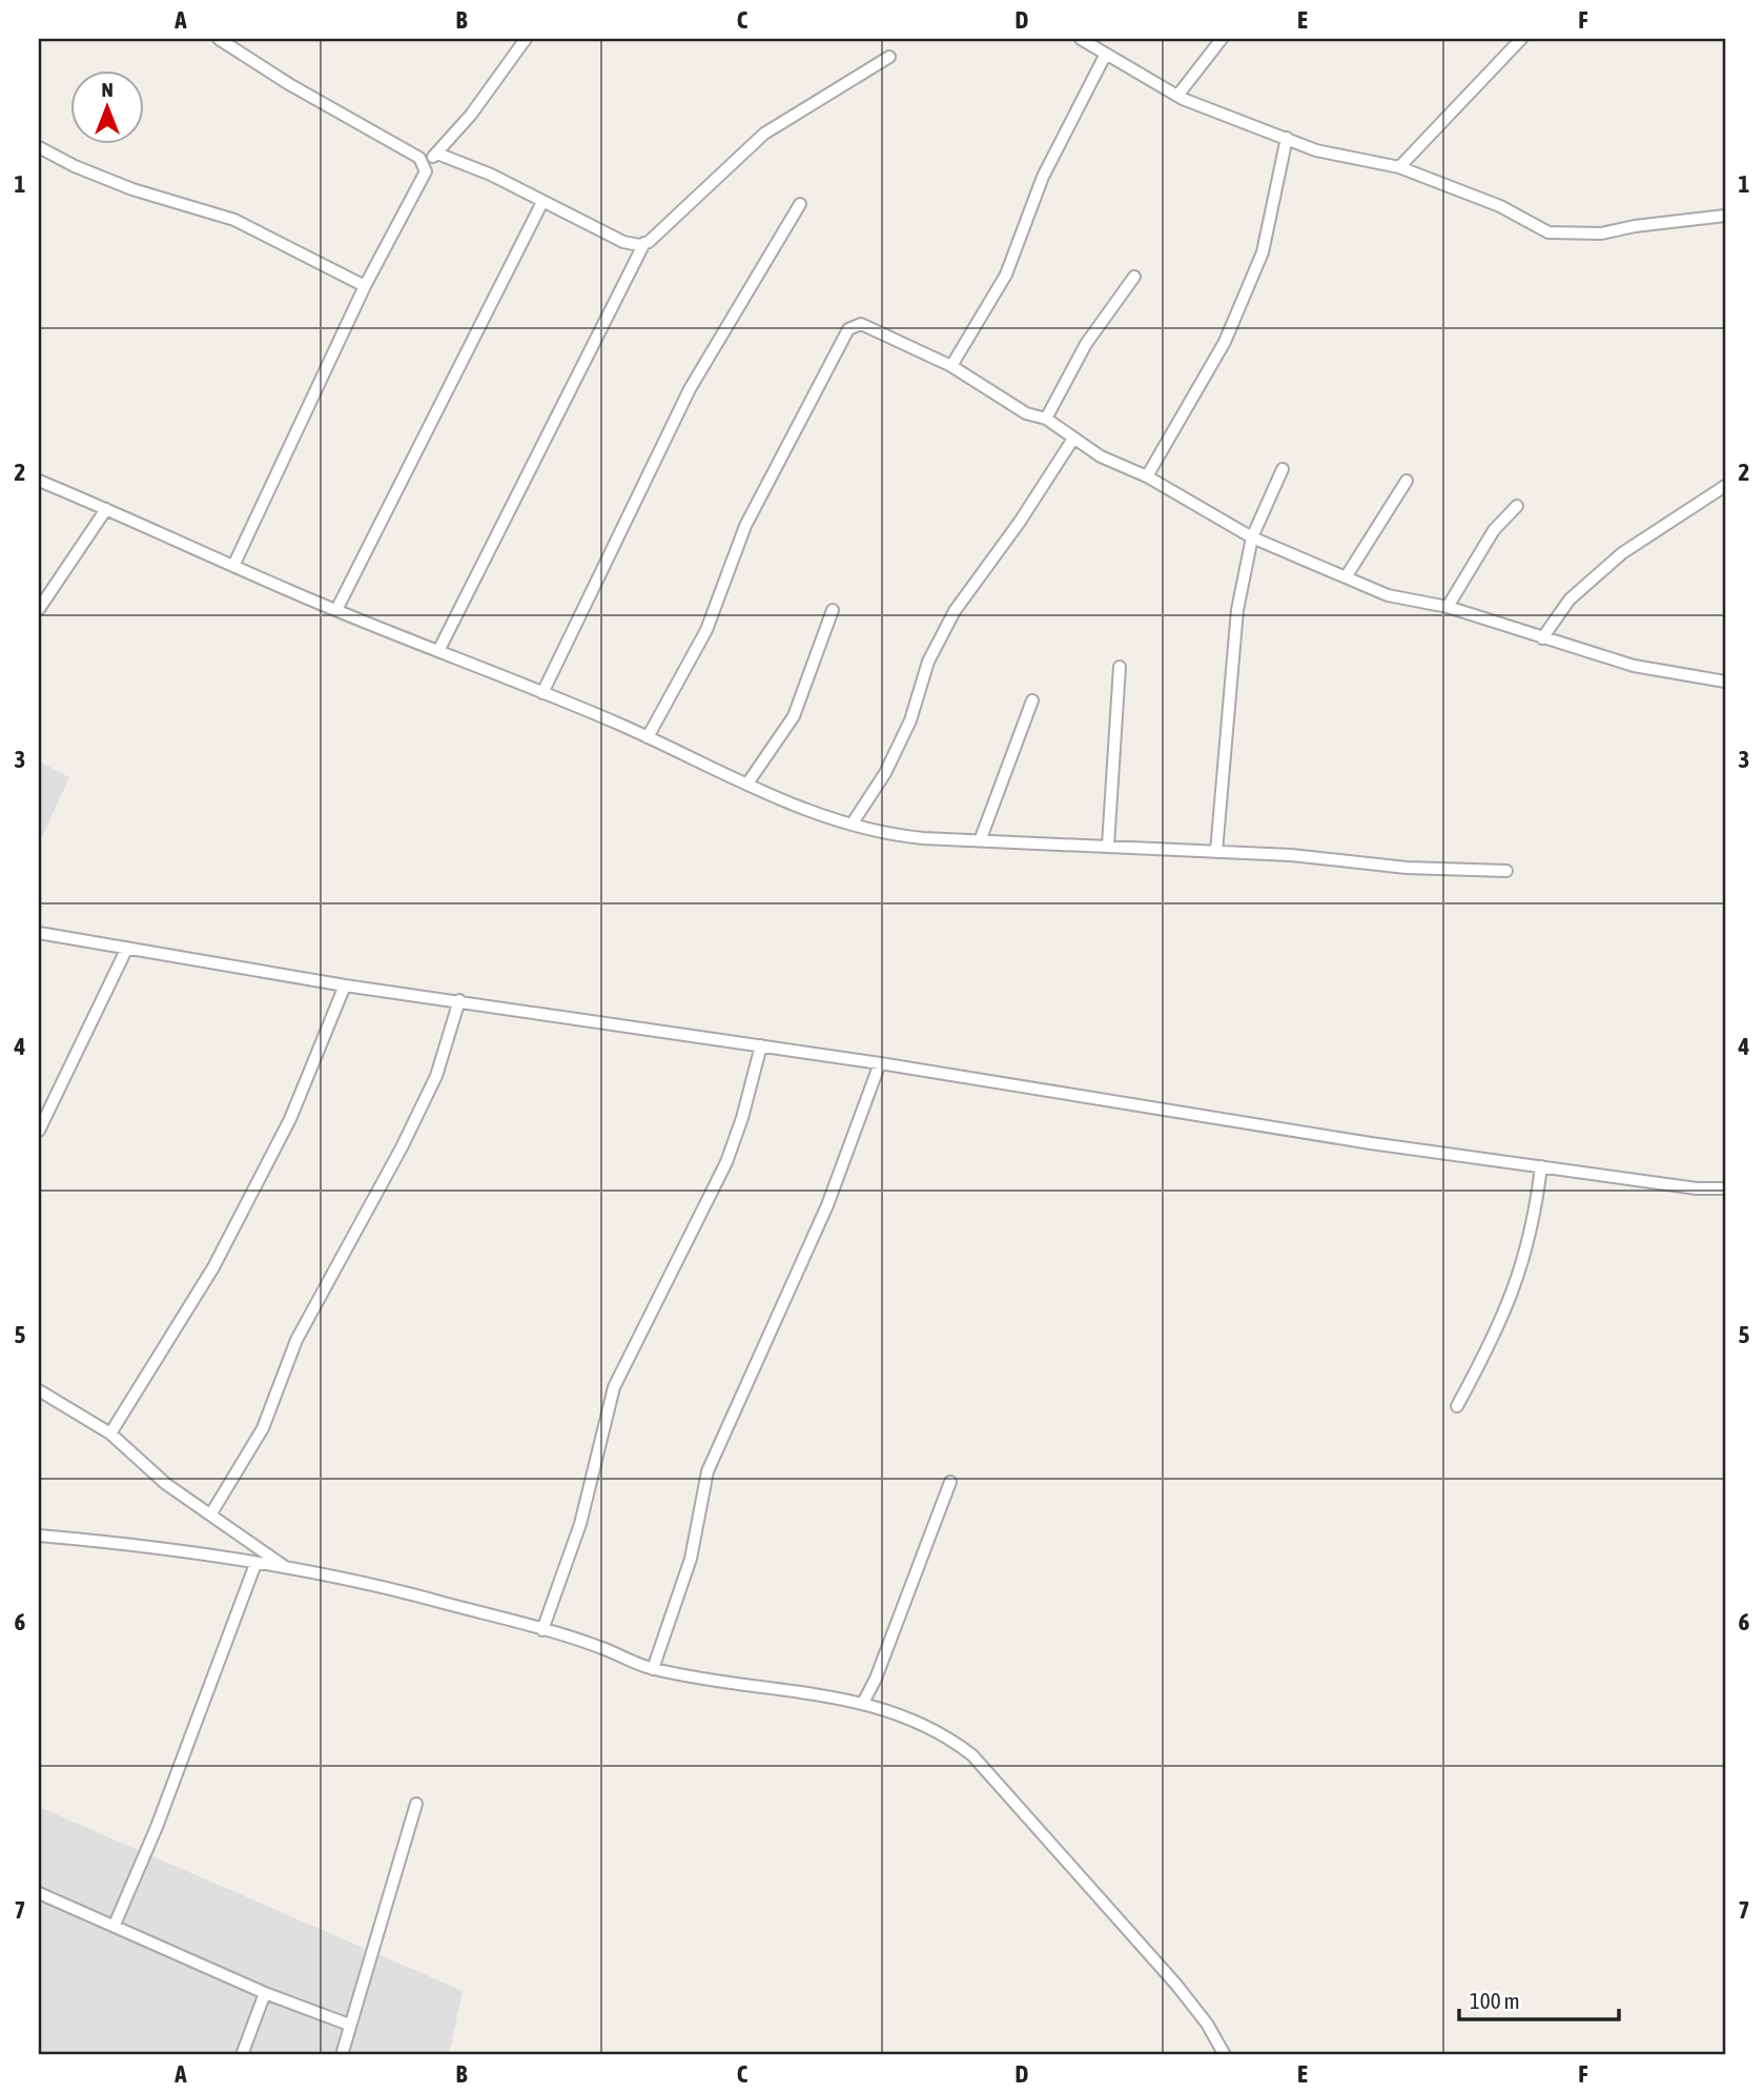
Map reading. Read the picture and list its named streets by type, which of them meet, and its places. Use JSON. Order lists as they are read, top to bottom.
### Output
{
  "scale_bar": "100 m",
  "north": "top",
  "grid": {
    "columns": [
      "A",
      "B",
      "C",
      "D",
      "E",
      "F"
    ],
    "rows": [
      "1",
      "2",
      "3",
      "4",
      "5",
      "6",
      "7"
    ]
  }
}
